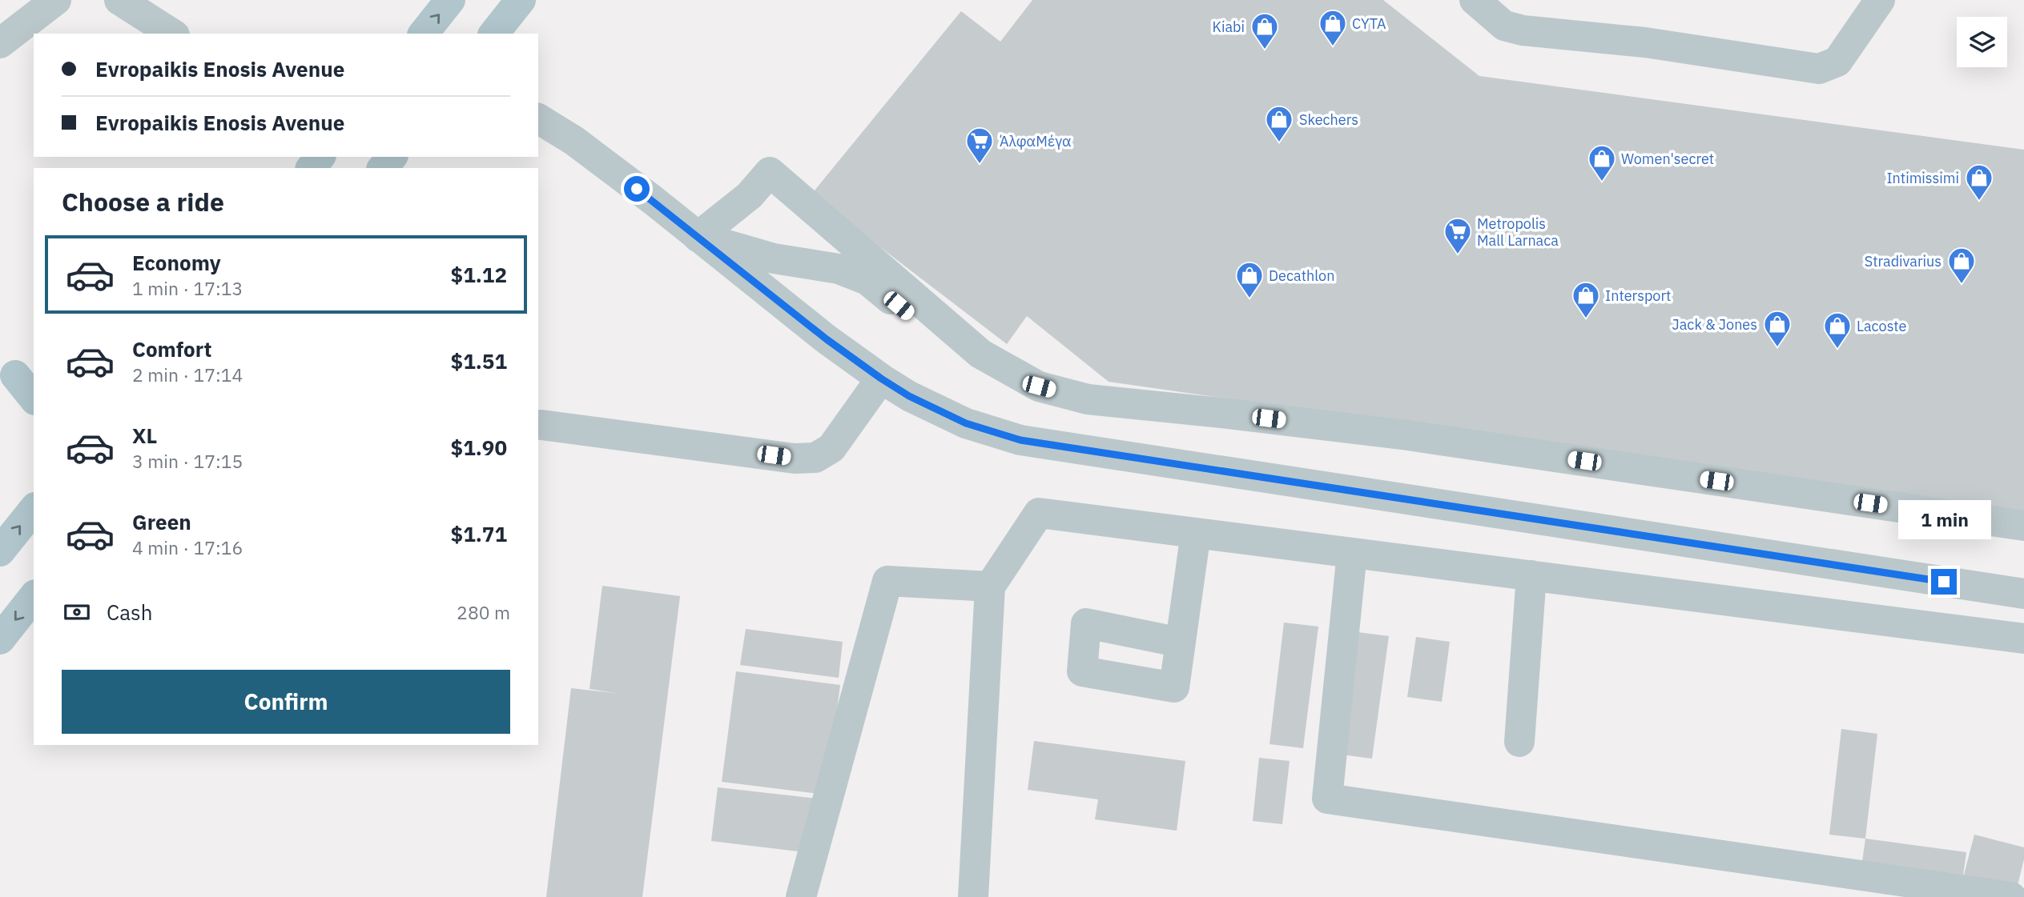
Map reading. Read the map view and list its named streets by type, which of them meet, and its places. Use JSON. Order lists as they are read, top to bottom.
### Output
{
  "places": {
    "shop": [
      "CYTA",
      "Kiabi",
      "Skechers",
      "Women'secret",
      "Intimissimi",
      "Stradivarius",
      "Decathlon",
      "Intersport",
      "Jack & Jones",
      "Lacoste"
    ],
    "supermarket": ["ΆλφαΜέγα", "Metropolis Mall Larnaca"]
  },
  "page": {
    "banner": ["Evropaikis Enosis Avenue", "Evropaikis Enosis Avenue"],
    "heading": "Choose a ride",
    "list": [
      {
        "name": "Economy",
        "note": "1 min · 17:13",
        "value": "$1.12"
      },
      {
        "name": "Comfort",
        "note": "2 min · 17:14",
        "value": "$1.51"
      },
      {
        "name": "XL",
        "note": "3 min · 17:15",
        "value": "$1.90"
      },
      {
        "name": "Green",
        "note": "4 min · 17:16",
        "value": "$1.71"
      }
    ],
    "bubble": "1 min",
    "pay": ["Cash", "280 m"],
    "buttons": "Confirm"
  }
}
